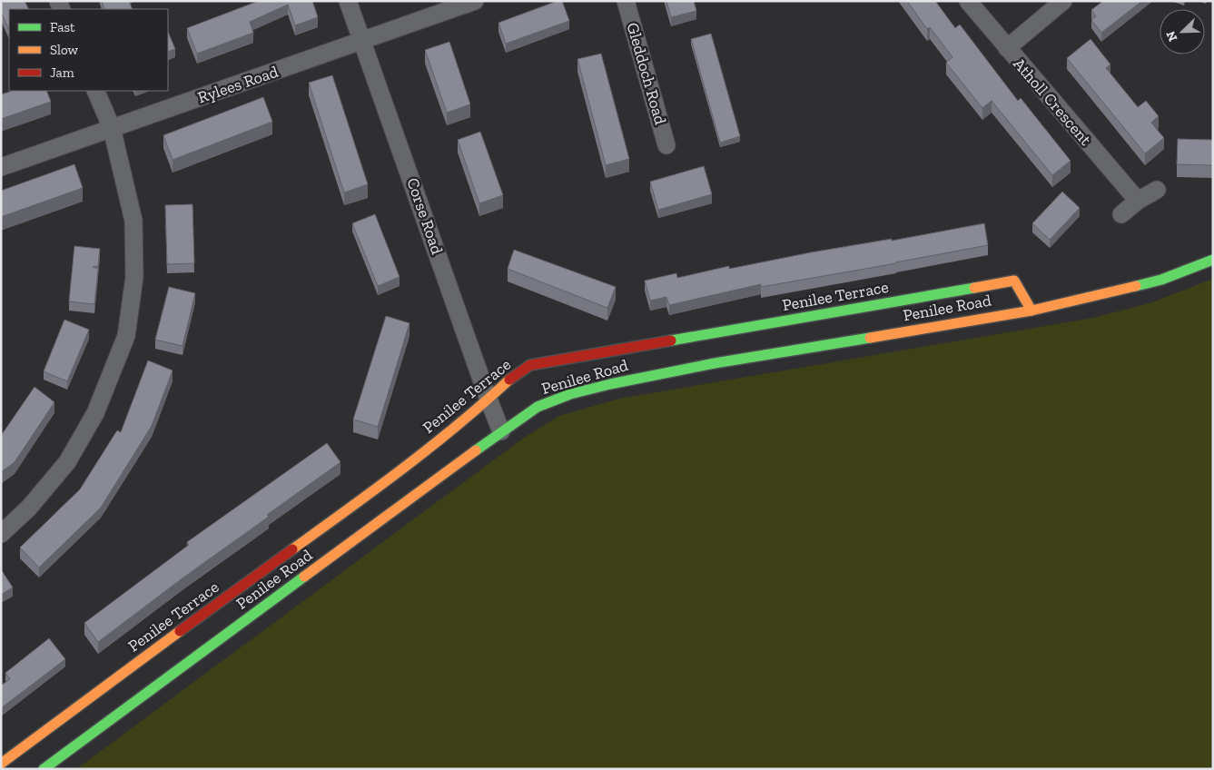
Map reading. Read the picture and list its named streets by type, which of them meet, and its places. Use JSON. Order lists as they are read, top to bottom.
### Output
{
  "streets": {
    "street": [
      "Gleddoch Road",
      "Rylees Road",
      "Atholl Crescent",
      "Corse Road",
      "Penilee Terrace",
      "Penilee Road"
    ]
  },
  "crossings": [
    ["Rylees Road", "Corse Road"],
    ["Corse Road", "Penilee Terrace"],
    ["Corse Road", "Penilee Road"],
    ["Penilee Terrace", "Penilee Road"]
  ],
  "legend": ["Fast", "Slow", "Jam"],
  "north": "bottom left"
}
